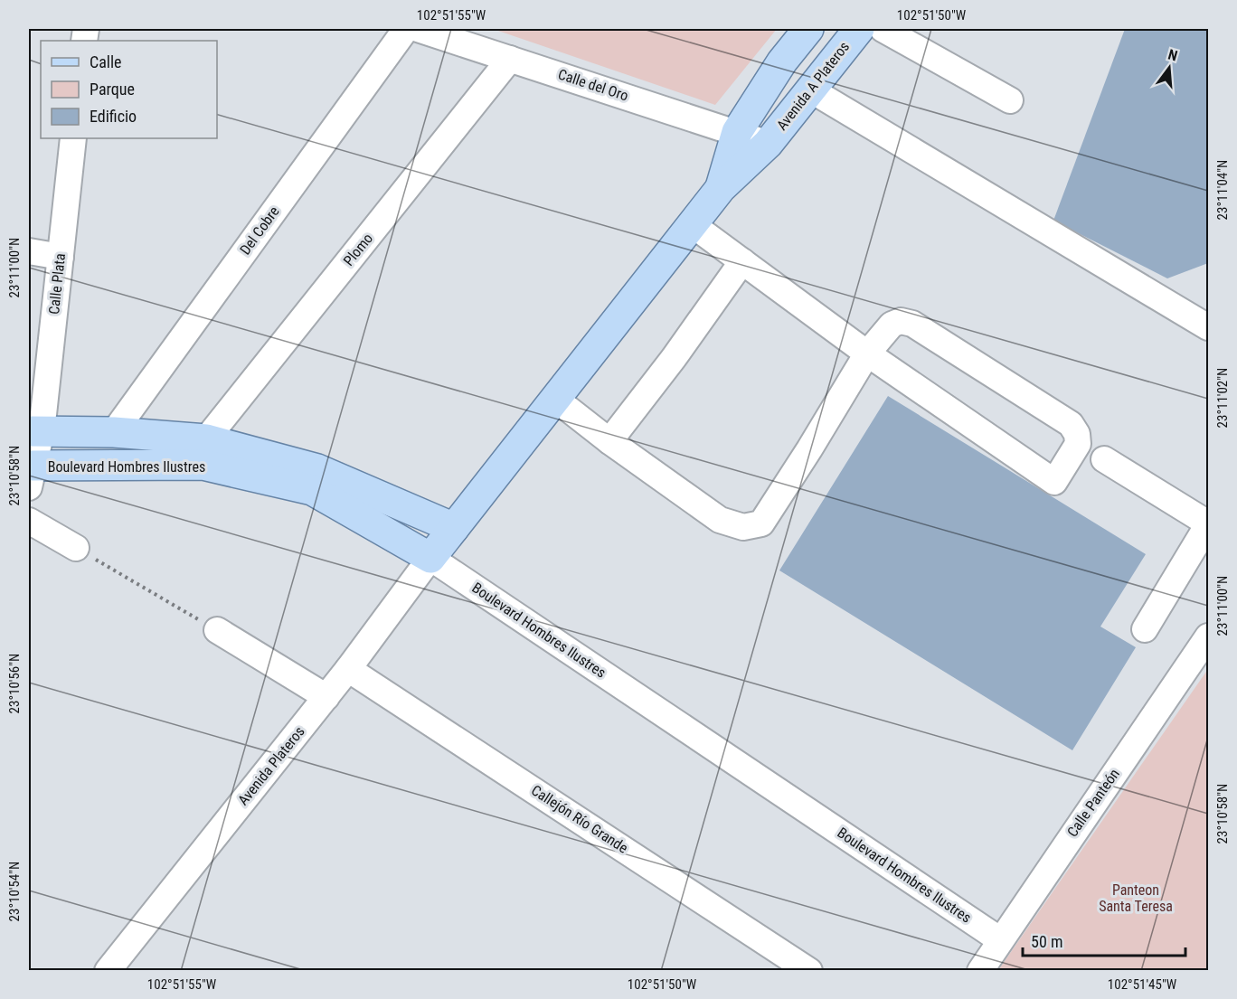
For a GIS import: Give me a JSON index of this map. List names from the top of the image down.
{
  "streets": {
    "main road": ["Avenida A Plateros", "Boulevard Hombres Ilustres"],
    "street": [
      "Calle del Oro",
      "Del Cobre",
      "Plomo",
      "Calle Plata",
      "Avenida Plateros",
      "Calle Panteón",
      "Callejón Río Grande"
    ]
  },
  "crossings": [
    ["Calle del Oro", "Avenida A Plateros"],
    ["Calle del Oro", "Plomo"],
    ["Del Cobre", "Boulevard Hombres Ilustres"],
    ["Plomo", "Boulevard Hombres Ilustres"],
    ["Calle Plata", "Boulevard Hombres Ilustres"],
    ["Boulevard Hombres Ilustres", "Avenida Plateros"],
    ["Boulevard Hombres Ilustres", "Calle Panteón"],
    ["Avenida Plateros", "Callejón Río Grande"]
  ],
  "parks": ["Panteon Santa Teresa"],
  "legend": ["Calle", "Parque", "Edificio"],
  "scale_bar": "50 m",
  "north": "top",
  "coordinates": [
    "102°51'55\"W",
    "102°51'50\"W",
    "23°11'04\"N",
    "23°11'00\"N",
    "23°11'02\"N",
    "23°10'58\"N",
    "23°10'56\"N",
    "23°10'54\"N",
    "102°51'45\"W"
  ]
}
